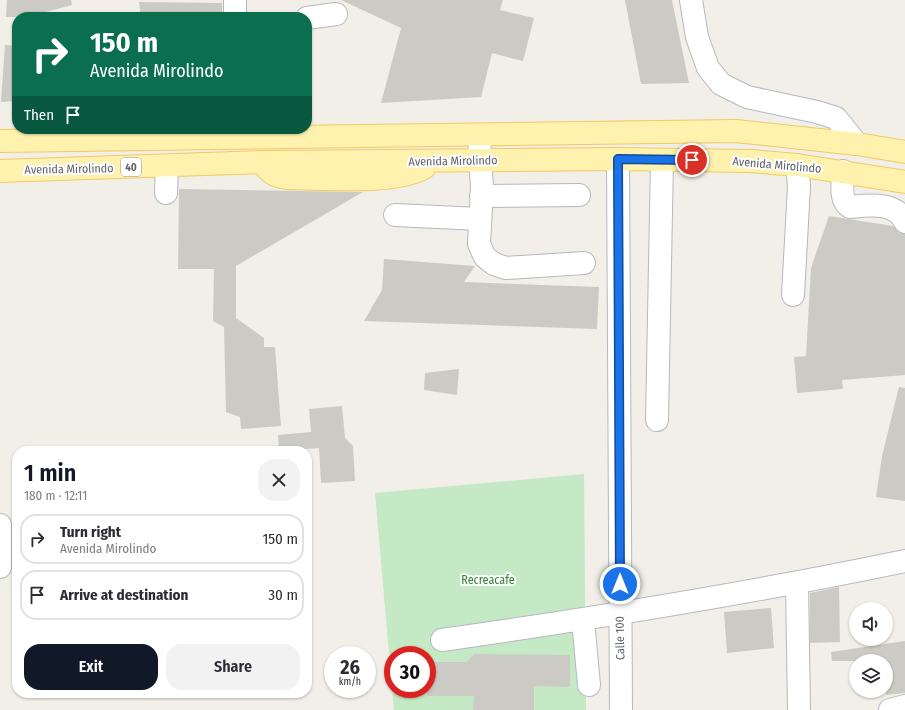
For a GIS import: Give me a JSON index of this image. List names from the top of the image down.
{
  "streets": {
    "main road": ["Avenida Mirolindo", "40"],
    "street": ["Calle 100"]
  },
  "crossings": [
    ["Avenida Mirolindo", "Calle 100"]
  ],
  "parks": ["Recreacafe"],
  "page": {
    "turn": ["150 m", "Avenida Mirolindo"],
    "then": "Then",
    "heading": ["1 min", "180 m · 12:11"],
    "list": [
      {
        "name": "Turn right",
        "note": "Avenida Mirolindo",
        "value": "150 m"
      },
      {
        "name": "Arrive at destination",
        "value": "30 m"
      }
    ],
    "buttons": ["Exit", "Share"],
    "speed": "26 km/h",
    "limit": "30"
  }
}
